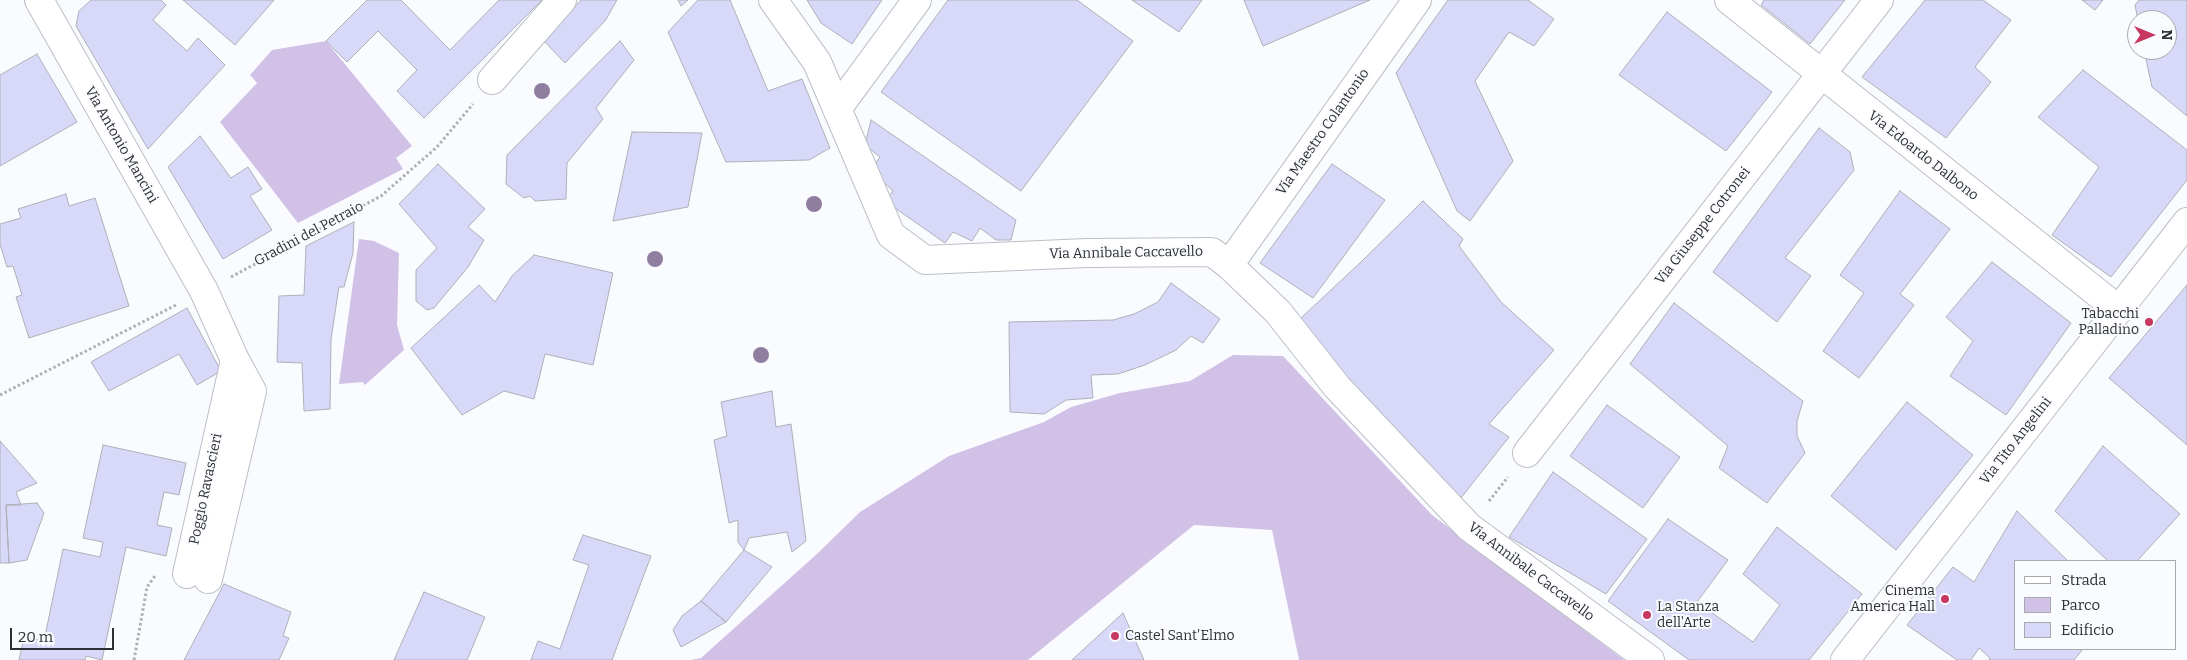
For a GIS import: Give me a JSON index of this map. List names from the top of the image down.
{
  "streets": {
    "street": [
      "Via Maestro Colantonio",
      "Via Antonio Mancini",
      "Via Edoardo Dalbono",
      "Via Giuseppe Cotronei",
      "Via Annibale Caccavello",
      "Via Tito Angelini",
      "Poggio Ravascieri"
    ],
    "path": ["Gradini del Petraio"]
  },
  "crossings": [
    ["Via Maestro Colantonio", "Via Annibale Caccavello"],
    ["Via Antonio Mancini", "Gradini del Petraio"],
    ["Via Antonio Mancini", "Poggio Ravascieri"],
    ["Via Edoardo Dalbono", "Via Giuseppe Cotronei"],
    ["Via Edoardo Dalbono", "Via Tito Angelini"],
    ["Gradini del Petraio", "Poggio Ravascieri"]
  ],
  "places": [
    "Tabacchi Palladino",
    "Cinema America Hall",
    "La Stanza dell'Arte",
    "Castel Sant'Elmo"
  ],
  "legend": ["Strada", "Parco", "Edificio"],
  "scale_bar": "20 m",
  "north": "right"
}
